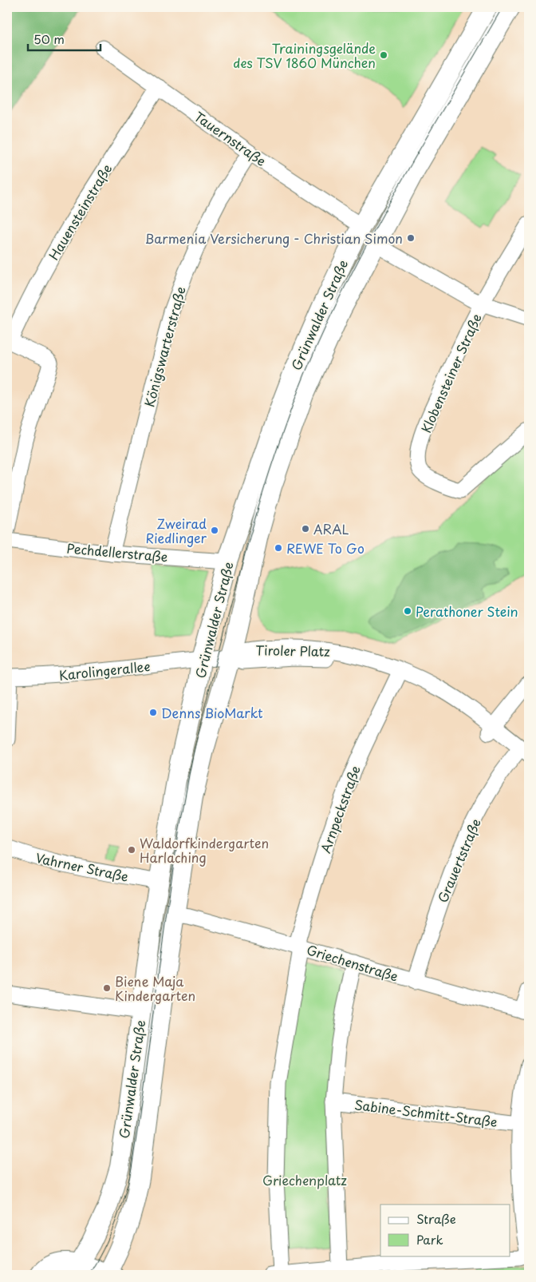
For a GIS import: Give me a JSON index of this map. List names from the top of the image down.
{
  "streets": {
    "main road": ["Grünwalder Straße"],
    "street": [
      "Tauernstraße",
      "Hauensteinstraße",
      "Königswarterstraße",
      "Klobensteiner Straße",
      "Pechdellerstraße",
      "Tiroler Platz",
      "Karolingerallee",
      "Arnpeckstraße",
      "Grauertstraße",
      "Vahrner Straße",
      "Griechenstraße",
      "Sabine-Schmitt-Straße"
    ]
  },
  "crossings": [
    ["Tauernstraße", "Hauensteinstraße"],
    ["Tauernstraße", "Grünwalder Straße"],
    ["Tauernstraße", "Königswarterstraße"],
    ["Grünwalder Straße", "Pechdellerstraße"],
    ["Grünwalder Straße", "Tiroler Platz"],
    ["Grünwalder Straße", "Karolingerallee"],
    ["Grünwalder Straße", "Vahrner Straße"],
    ["Grünwalder Straße", "Griechenstraße"],
    ["Königswarterstraße", "Pechdellerstraße"],
    ["Tiroler Platz", "Karolingerallee"],
    ["Tiroler Platz", "Arnpeckstraße"],
    ["Tiroler Platz", "Grauertstraße"],
    ["Arnpeckstraße", "Griechenstraße"],
    ["Grauertstraße", "Griechenstraße"]
  ],
  "parks": ["Griechenplatz"],
  "places": [
    "Trainingsgelände des TSV 1860 München",
    "Barmenia Versicherung - Christian Simon",
    "ARAL",
    "Zweirad Riedlinger",
    "REWE To Go",
    "Perathoner Stein",
    "Denns BioMarkt",
    "Waldorfkindergarten Harlaching",
    "Biene Maja Kindergarten"
  ],
  "legend": ["Straße", "Park"],
  "scale_bar": "50 m"
}
